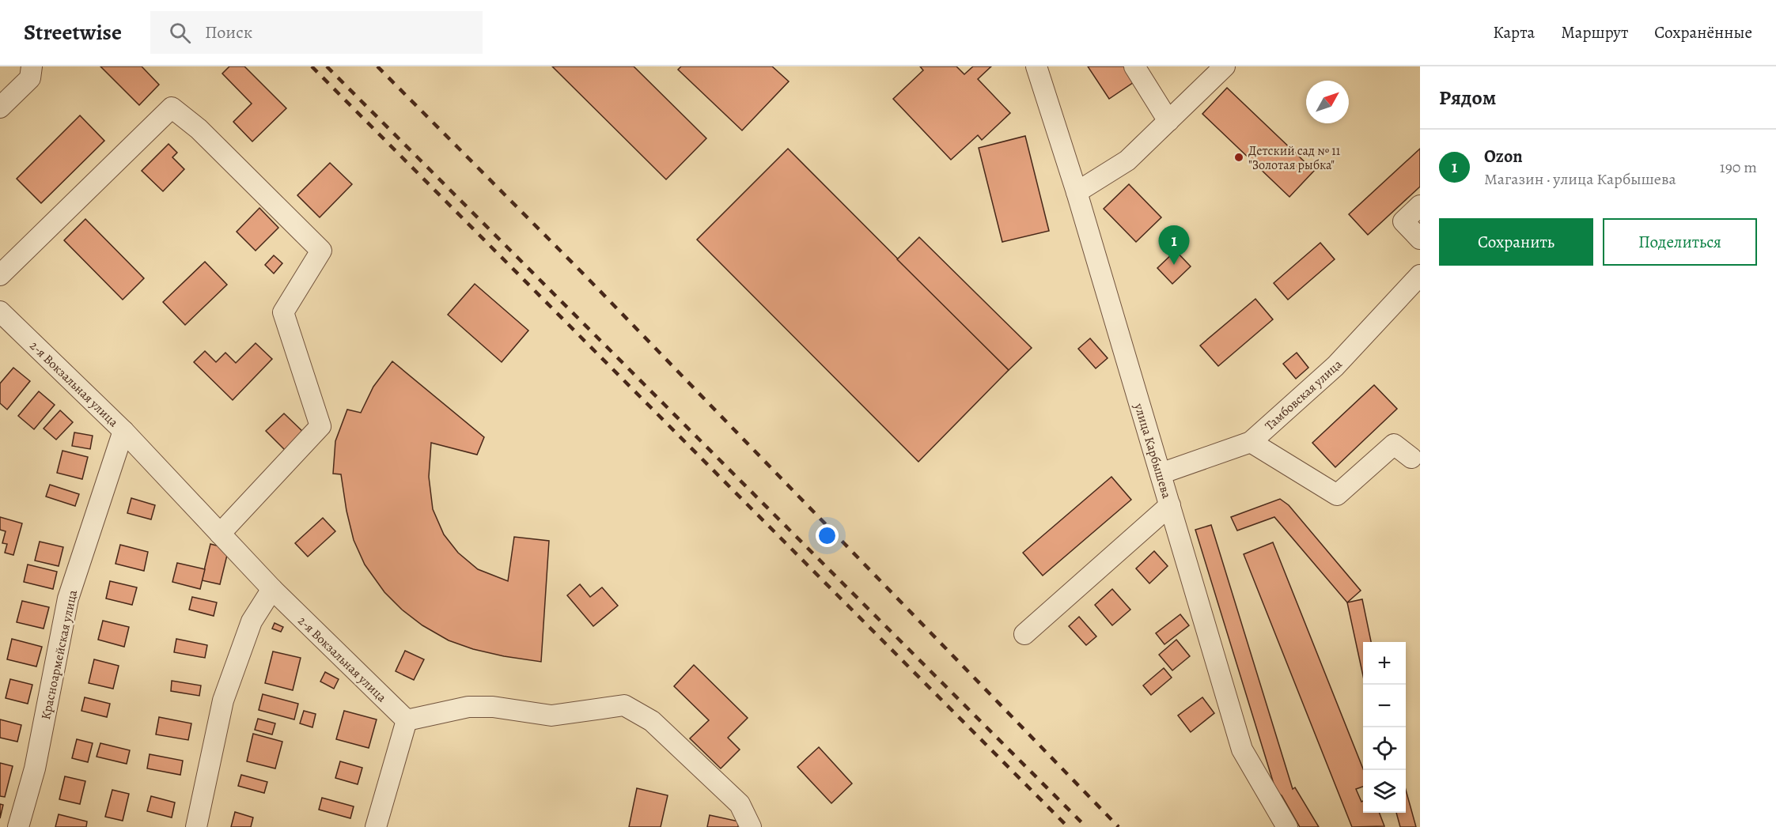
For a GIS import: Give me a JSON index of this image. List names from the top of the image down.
{
  "streets": {
    "street": [
      "2-я Вокзальная улица",
      "Тамбовская улица",
      "улица Карбышева",
      "Красноармейская улица"
    ]
  },
  "crossings": [
    ["2-я Вокзальная улица", "Красноармейская улица"],
    ["Тамбовская улица", "улица Карбышева"]
  ],
  "places": ["Детский сад № 11 \"Золотая рыбка\""],
  "north": "top right",
  "page": {
    "header": "Streetwise",
    "search": "Поиск",
    "nav": ["Карта", "Маршрут", "Сохранённые"],
    "heading": "Рядом",
    "list": [
      {
        "mark": "1",
        "name": "Ozon",
        "note": "Магазин · улица Карбышева",
        "value": "190 m"
      }
    ],
    "buttons": ["Сохранить", "Поделиться"],
    "pins": "1",
    "map_buttons": ["+", "−"]
  }
}
